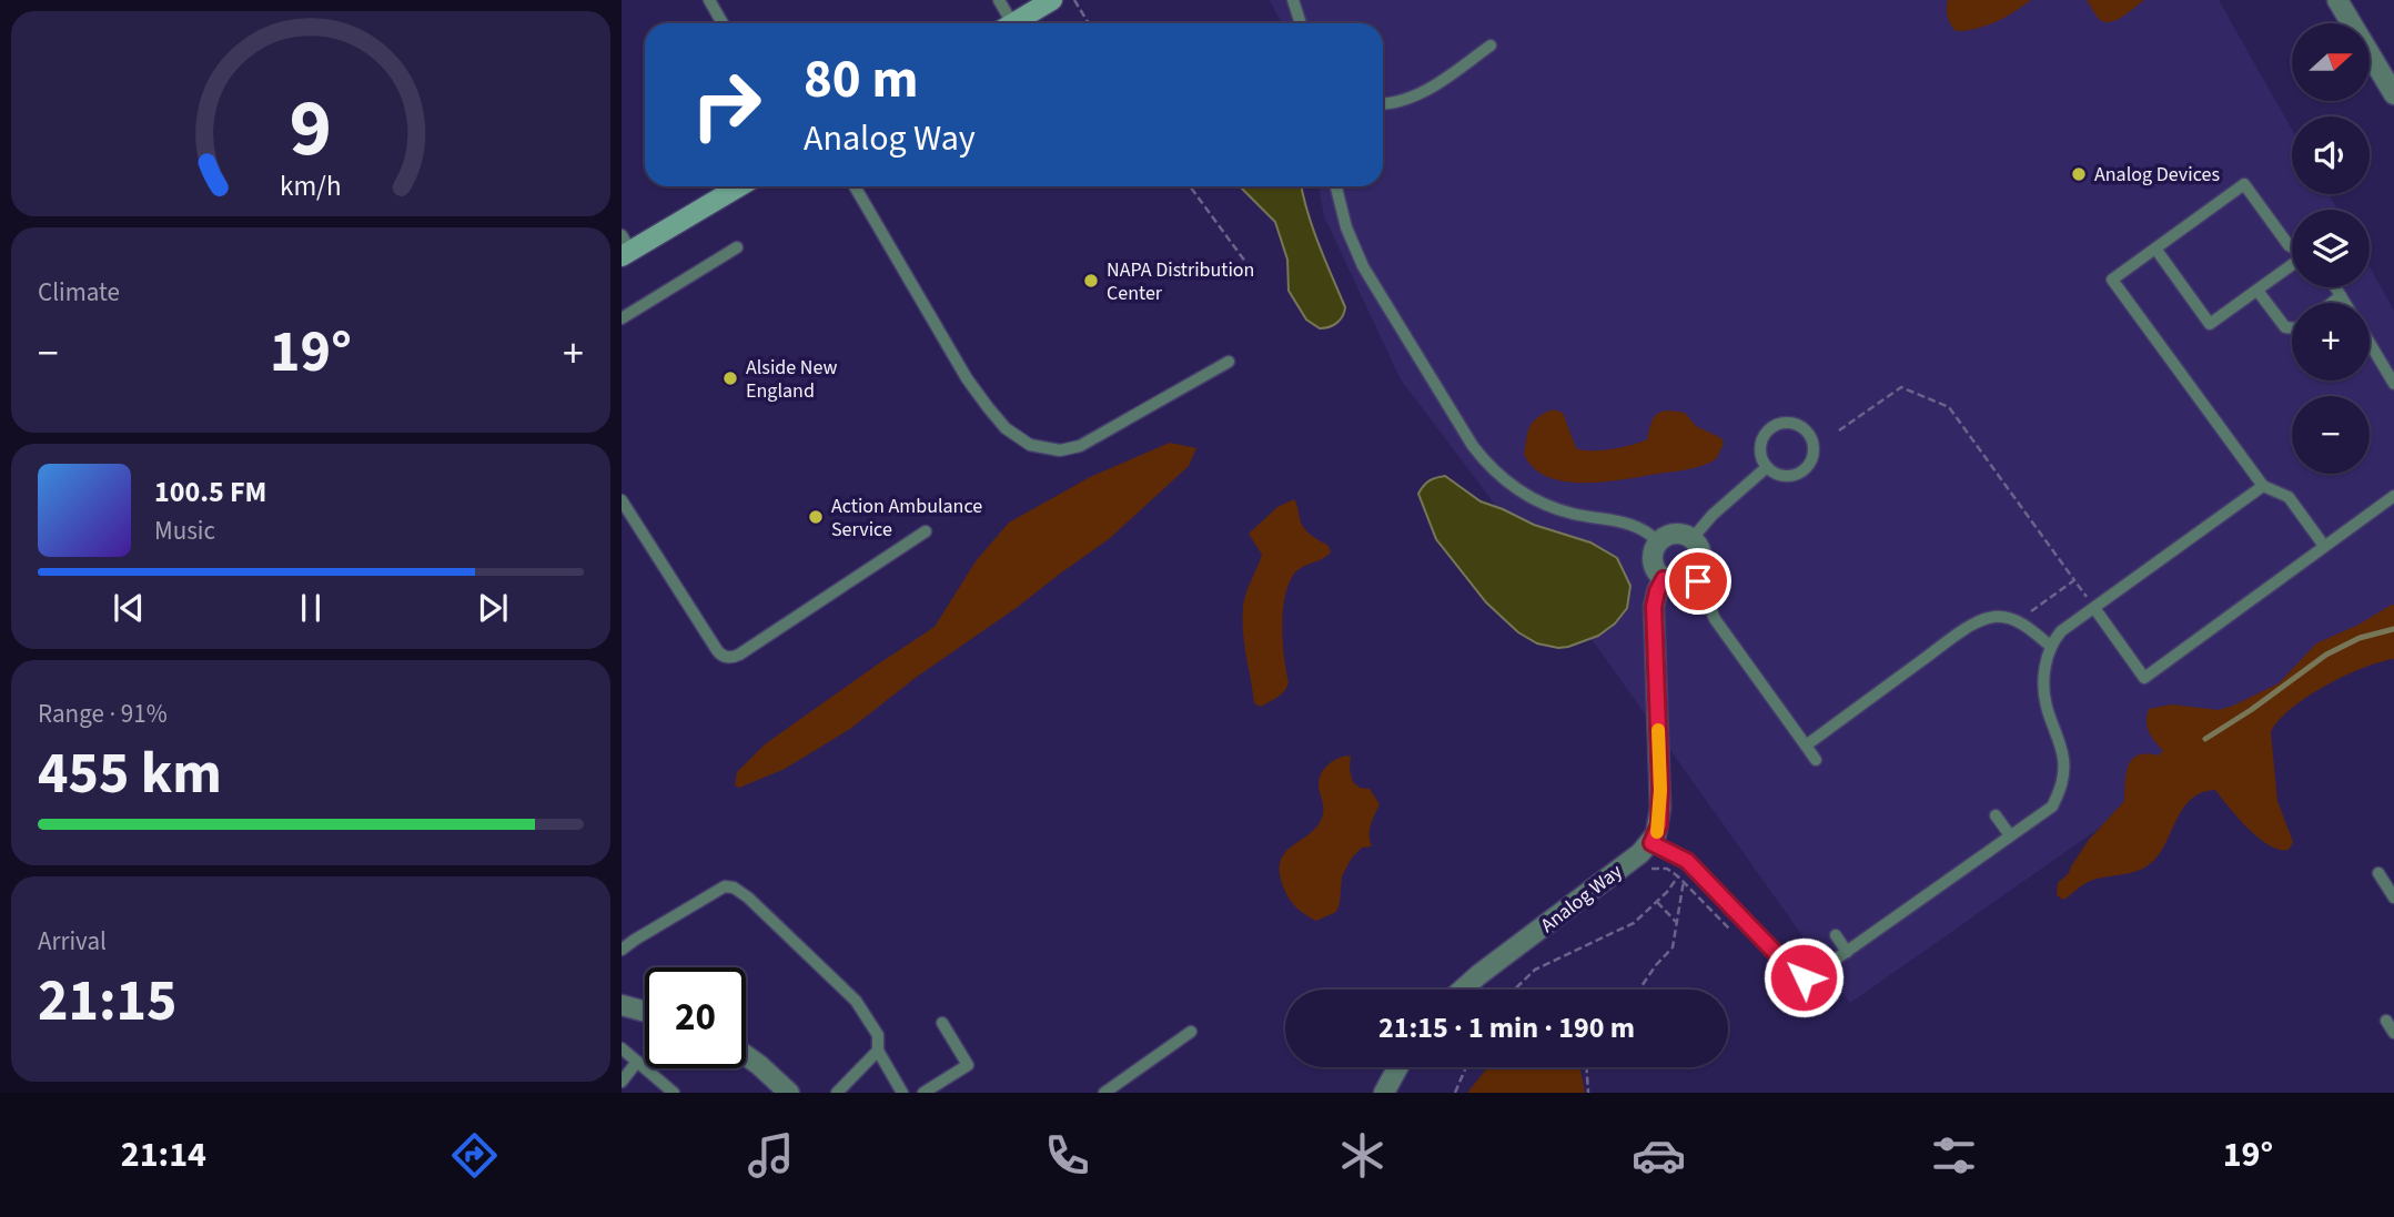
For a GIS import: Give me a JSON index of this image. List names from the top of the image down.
{
  "streets": {
    "street": ["Analog Way"]
  },
  "places": [
    "Analog Devices",
    "NAPA Distribution Center",
    "Alside New England",
    "Action Ambulance Service"
  ],
  "north": "right",
  "page": {
    "map_buttons": ["+", "−"],
    "turn": ["80 m", "Analog Way"],
    "tile": [
      "Climate",
      ["Range · 91%", "455 km"],
      ["Arrival", "21:15"]
    ],
    "heat": ["−", "19°", "+"],
    "song": ["100.5 FM", "Music"],
    "limit": "20",
    "trip": "21:15 · 1 min · 190 m",
    "tabs": ["21:14", "19°"],
    "gauge": ["9", "km/h"]
  }
}
